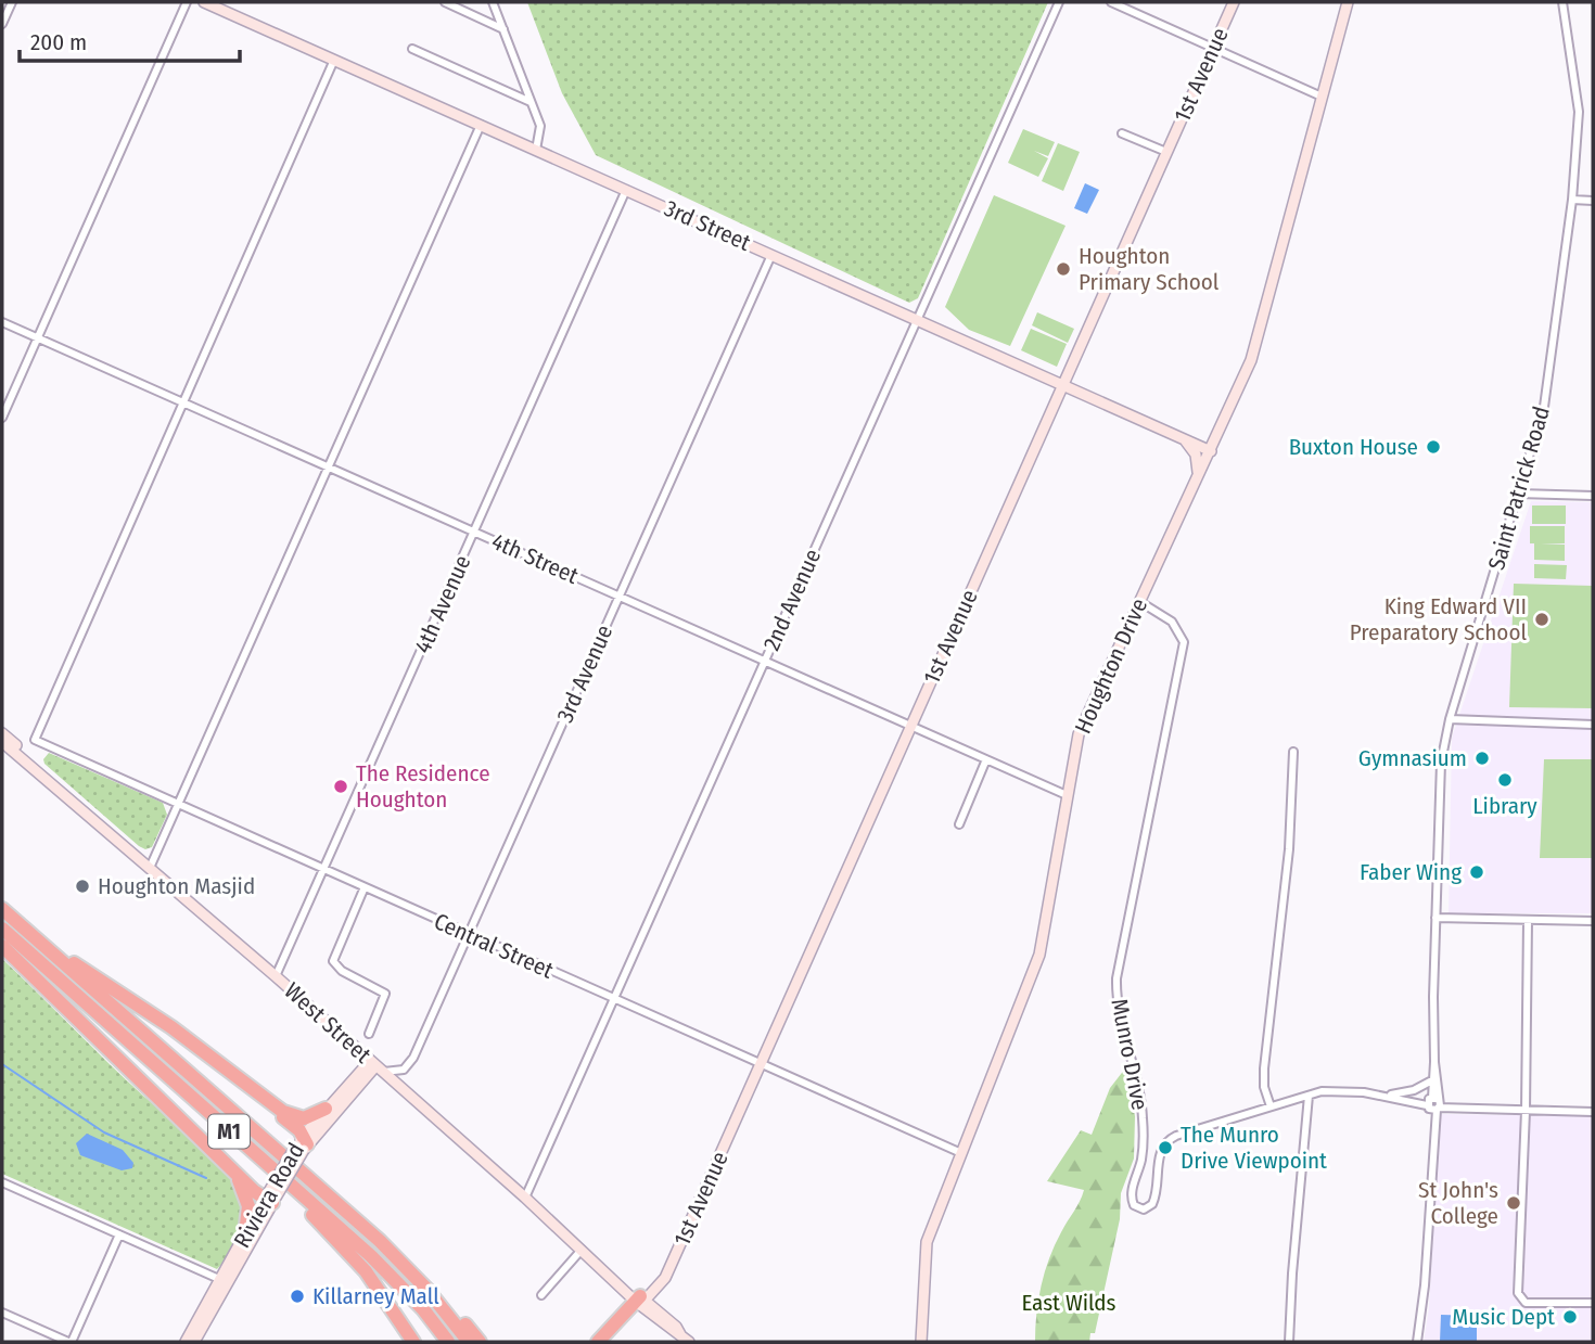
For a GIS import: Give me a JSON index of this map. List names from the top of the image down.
{
  "streets": {
    "highway": ["M1"],
    "main road": [
      "1st Avenue",
      "3rd Street",
      "Houghton Drive",
      "West Street",
      "Riviera Road"
    ],
    "street": [
      "Saint Patrick Road",
      "4th Street",
      "2nd Avenue",
      "4th Avenue",
      "3rd Avenue",
      "Central Street",
      "Munro Drive"
    ]
  },
  "crossings": [
    ["1st Avenue", "3rd Street"],
    ["1st Avenue", "4th Street"],
    ["1st Avenue", "Central Street"],
    ["1st Avenue", "West Street"],
    ["3rd Street", "2nd Avenue"],
    ["3rd Street", "4th Avenue"],
    ["3rd Street", "Houghton Drive"],
    ["3rd Street", "3rd Avenue"],
    ["Saint Patrick Road", "Munro Drive"],
    ["4th Street", "2nd Avenue"],
    ["4th Street", "4th Avenue"],
    ["4th Street", "Houghton Drive"],
    ["4th Street", "3rd Avenue"],
    ["4th Street", "Central Street"],
    ["2nd Avenue", "Central Street"],
    ["2nd Avenue", "West Street"],
    ["4th Avenue", "Central Street"],
    ["4th Avenue", "West Street"],
    ["Houghton Drive", "Central Street"],
    ["Houghton Drive", "Munro Drive"],
    ["3rd Avenue", "Central Street"],
    ["3rd Avenue", "West Street"],
    ["3rd Avenue", "Riviera Road"],
    ["West Street", "Riviera Road"]
  ],
  "parks": ["East Wilds"],
  "places": [
    "Houghton Primary School",
    "Buxton House",
    "King Edward VII Preparatory School",
    "Gymnasium",
    "Library",
    "The Residence Houghton",
    "Faber Wing",
    "Houghton Masjid",
    "The Munro Drive Viewpoint",
    "St John's College",
    "Killarney Mall",
    "Music Dept"
  ],
  "scale_bar": "200 m"
}
